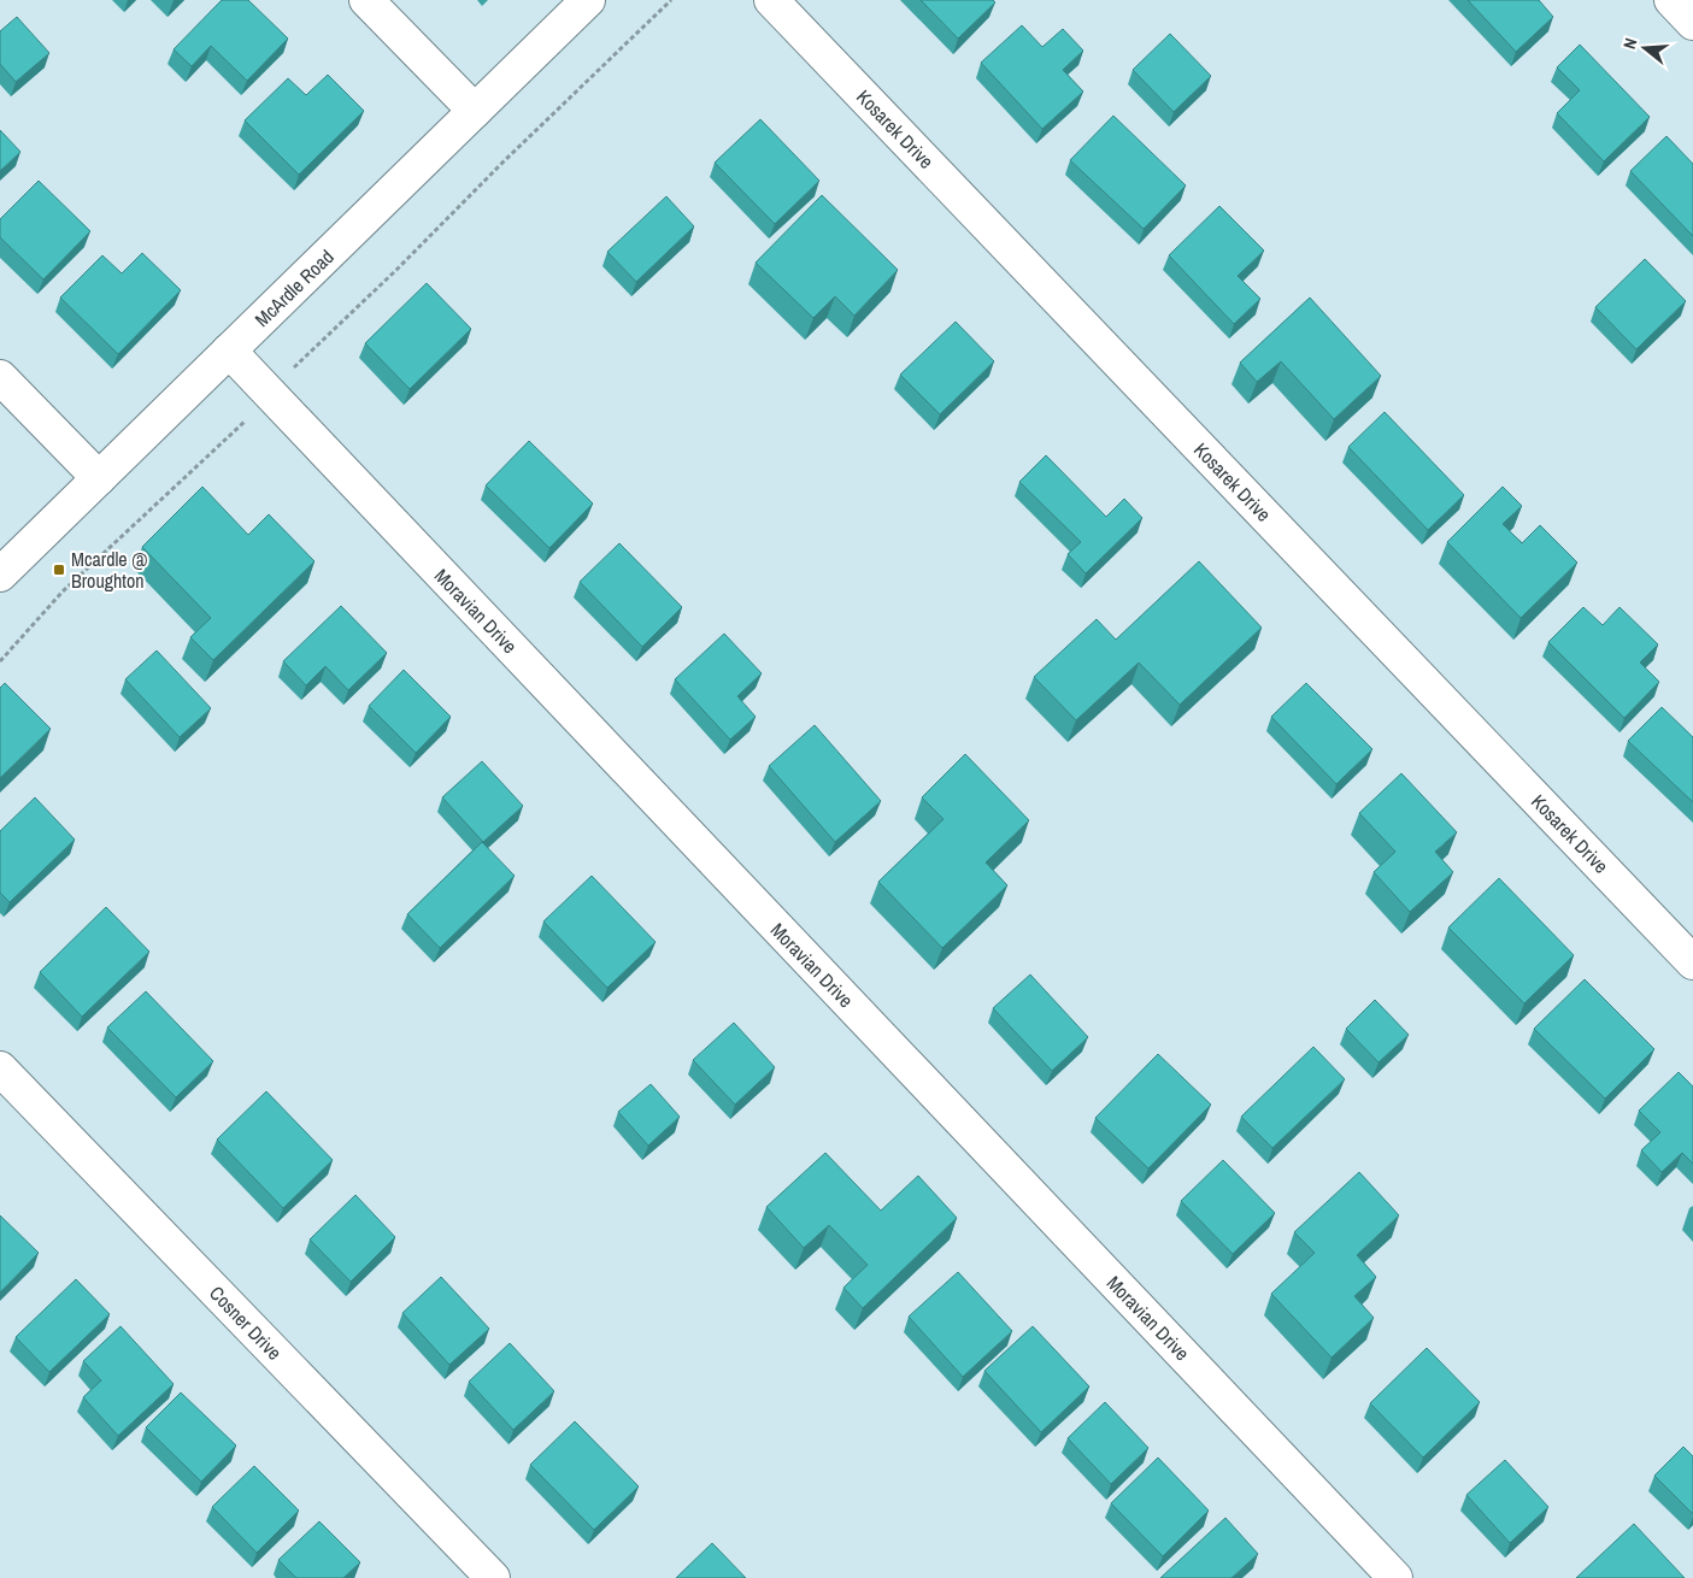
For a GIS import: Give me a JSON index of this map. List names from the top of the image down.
{
  "streets": {
    "street": [
      "Kosarek Drive",
      "McArdle Road",
      "Moravian Drive",
      "Cosner Drive"
    ]
  },
  "crossings": [
    ["McArdle Road", "Moravian Drive"]
  ],
  "places": {
    "transit": ["Mcardle @ Broughton"]
  },
  "north": "left"
}
